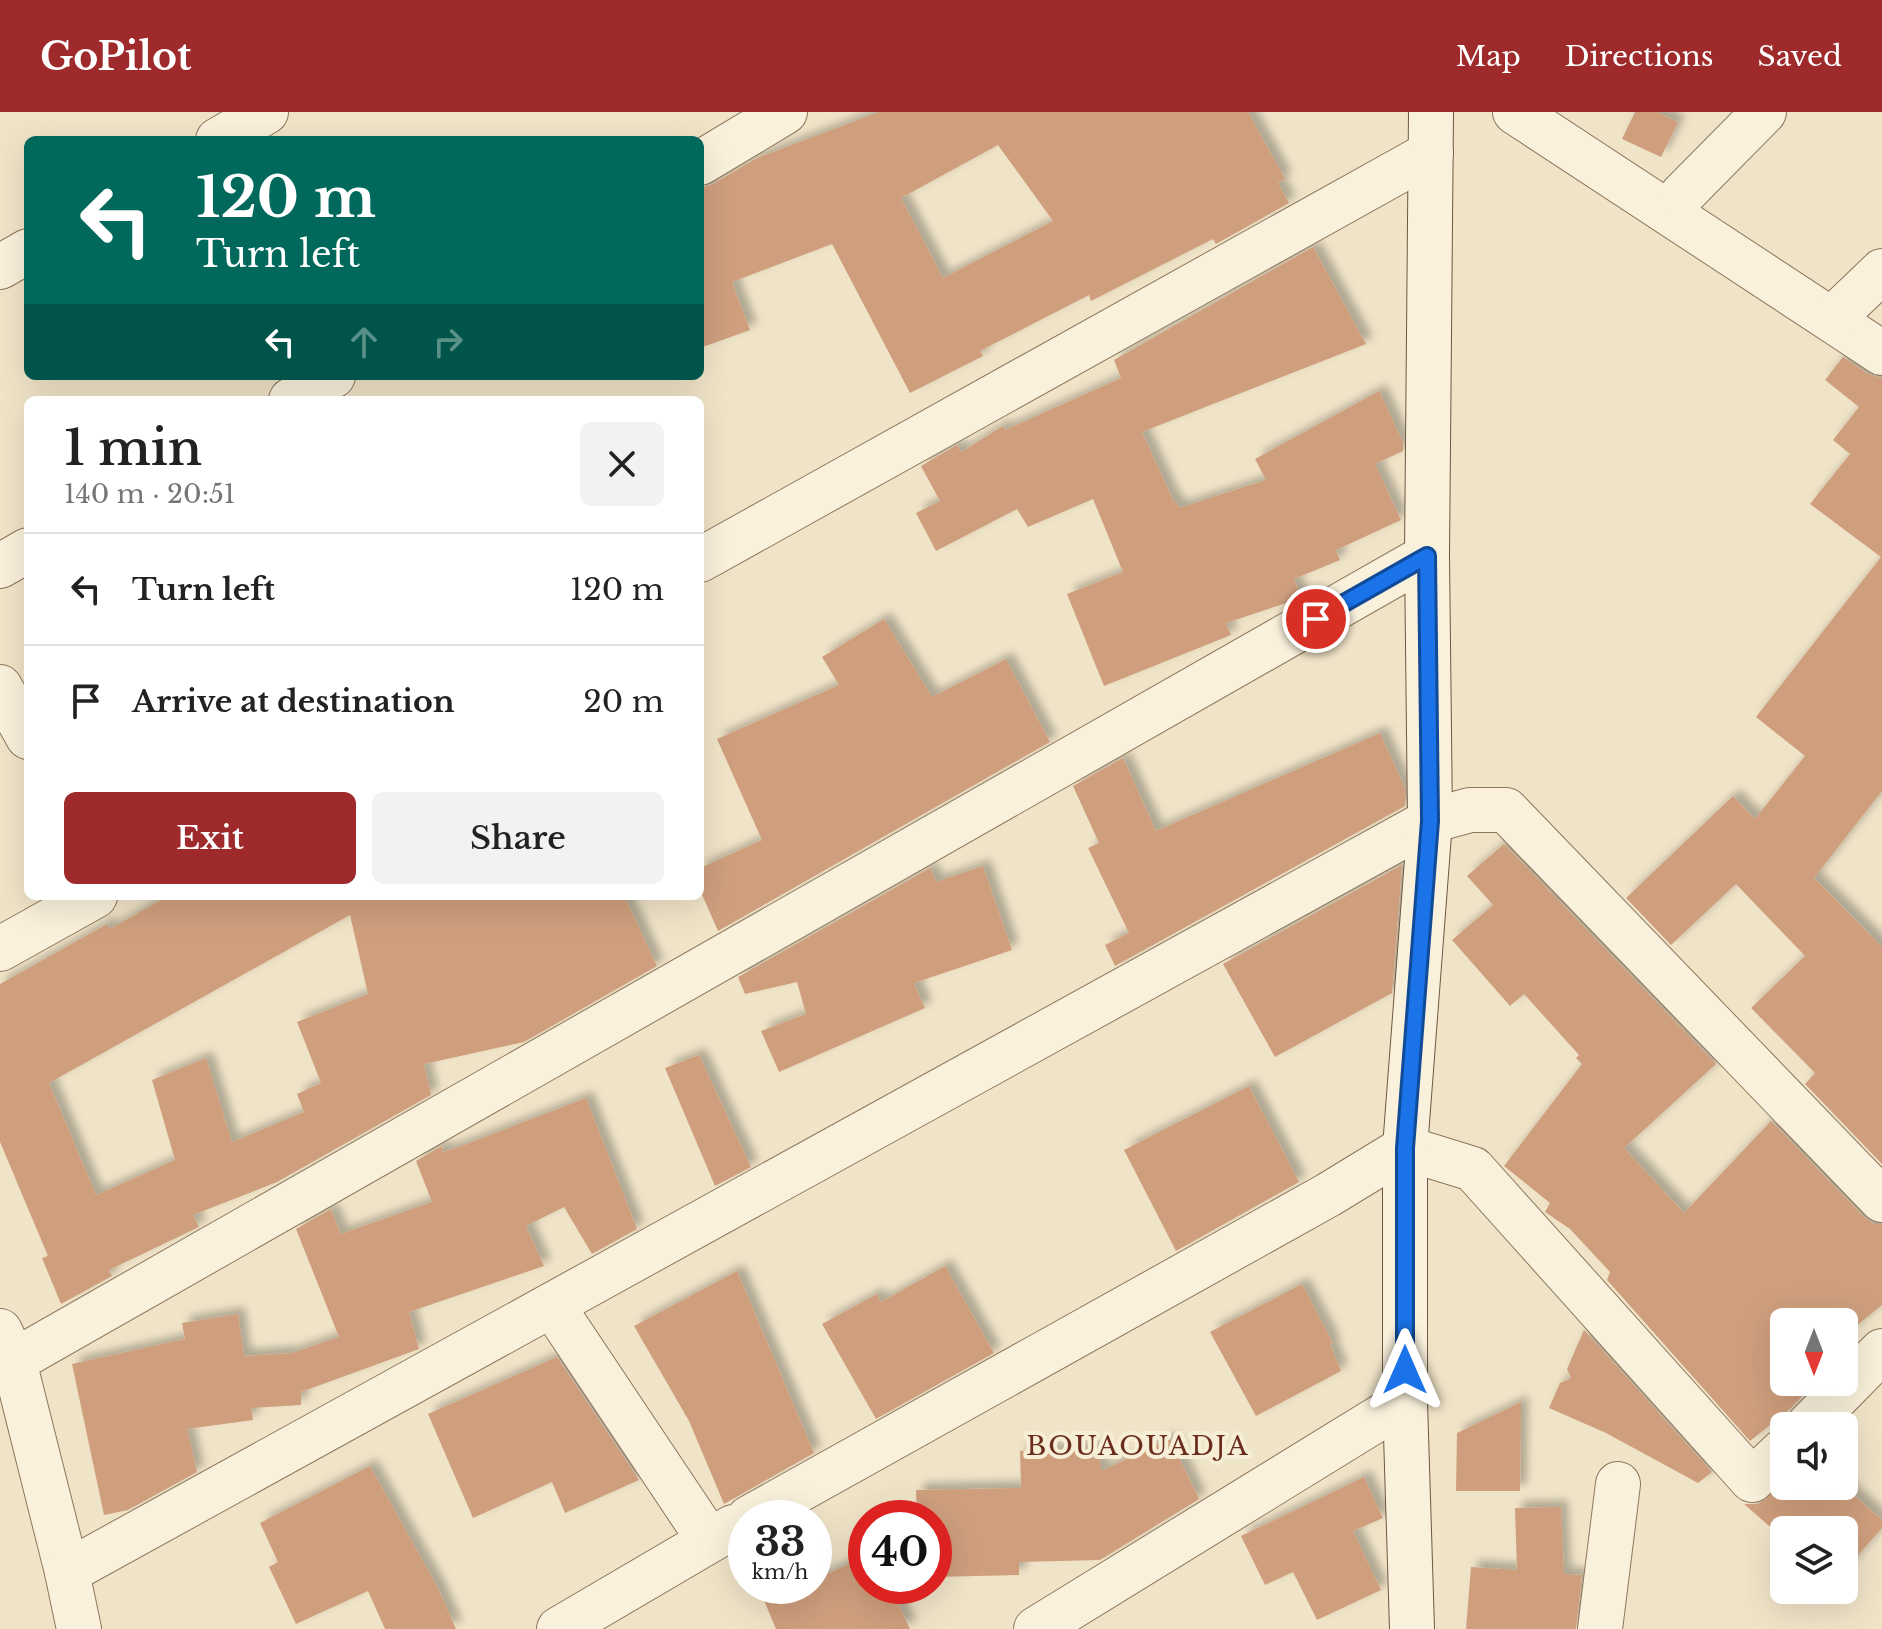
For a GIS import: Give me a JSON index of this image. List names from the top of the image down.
{
  "districts": ["BOUAOUADJA"],
  "north": "bottom",
  "page": {
    "header": "GoPilot",
    "nav": ["Map", "Directions", "Saved"],
    "turn": ["120 m", "Turn left"],
    "heading": ["1 min", "140 m · 20:51"],
    "list": [
      {
        "name": "Turn left",
        "value": "120 m"
      },
      {
        "name": "Arrive at destination",
        "value": "20 m"
      }
    ],
    "buttons": ["Exit", "Share"],
    "speed": "33 km/h",
    "limit": "40"
  }
}
